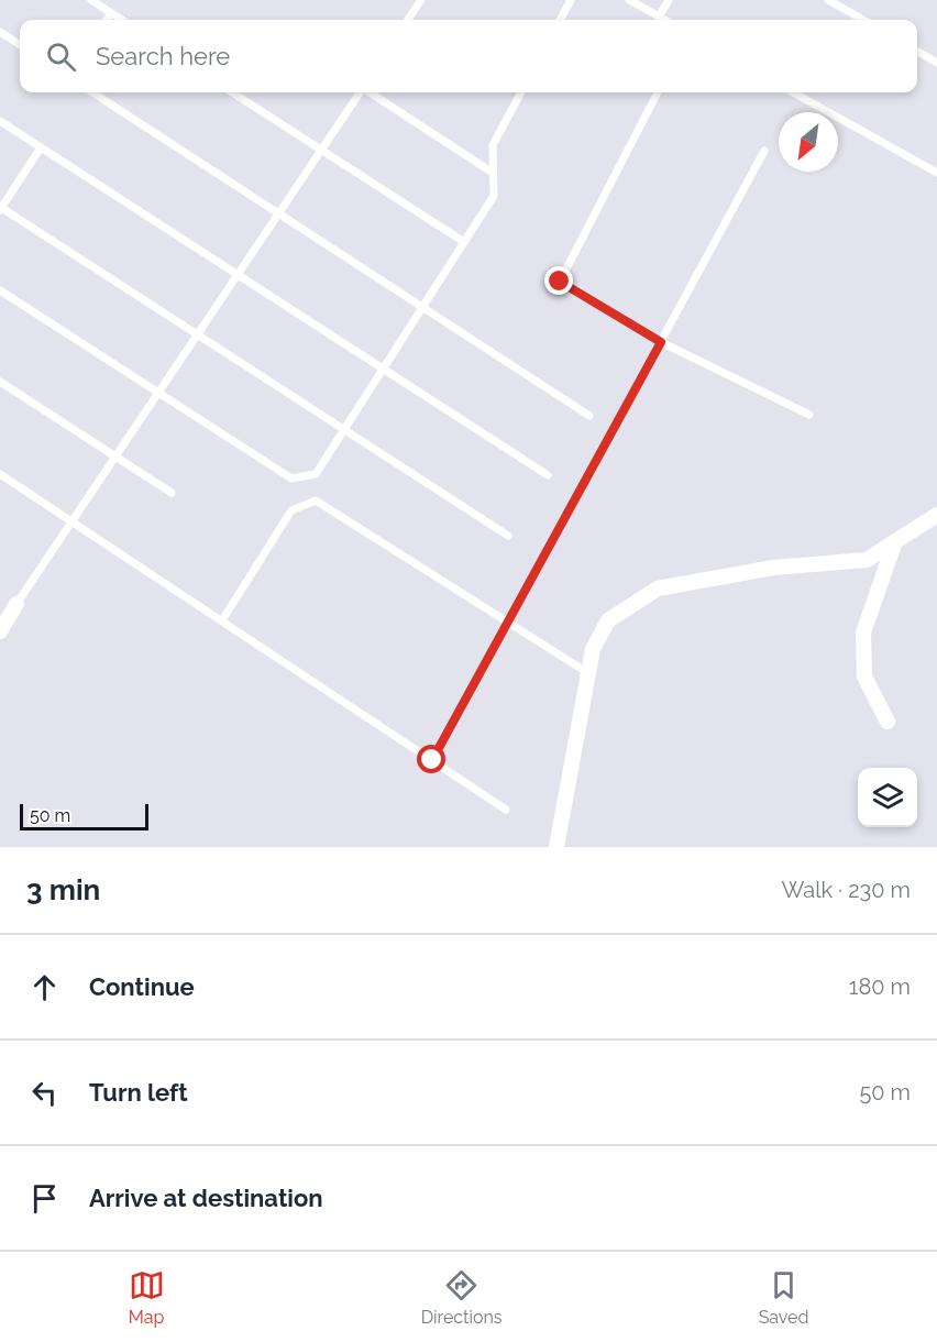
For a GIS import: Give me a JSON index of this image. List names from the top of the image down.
{
  "scale_bar": "50 m",
  "north": "bottom left",
  "page": {
    "search": "Search here",
    "scale": "50 m",
    "heading": ["3 min", "Walk · 230 m"],
    "list": [
      ["Continue", "180 m"],
      ["Turn left", "50 m"],
      "Arrive at destination"
    ],
    "nav": ["Map", "Directions", "Saved"]
  }
}
